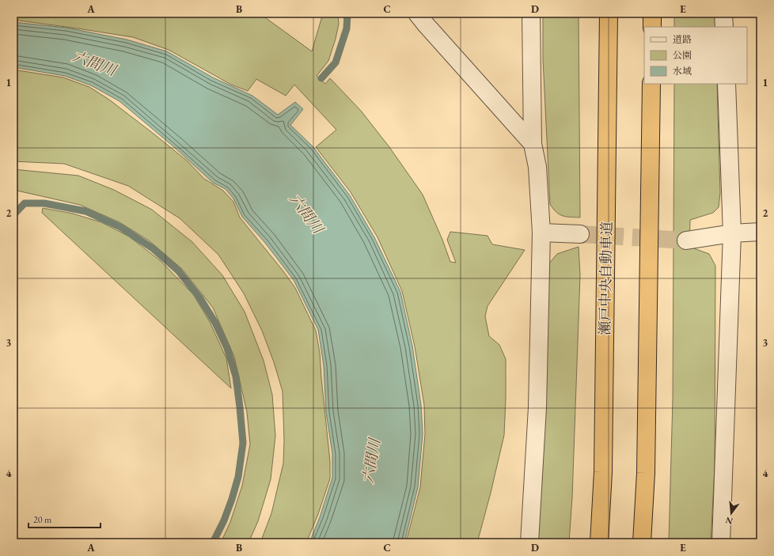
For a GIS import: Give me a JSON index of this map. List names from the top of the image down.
{
  "streets": {
    "highway": ["瀬戸中央自動車道"]
  },
  "water": ["六間川"],
  "legend": ["道路", "公園", "水域"],
  "scale_bar": "20 m",
  "north": "bottom",
  "grid": {
    "columns": [
      "A",
      "B",
      "C",
      "D",
      "E"
    ],
    "rows": [
      "1",
      "2",
      "3",
      "4"
    ]
  }
}
